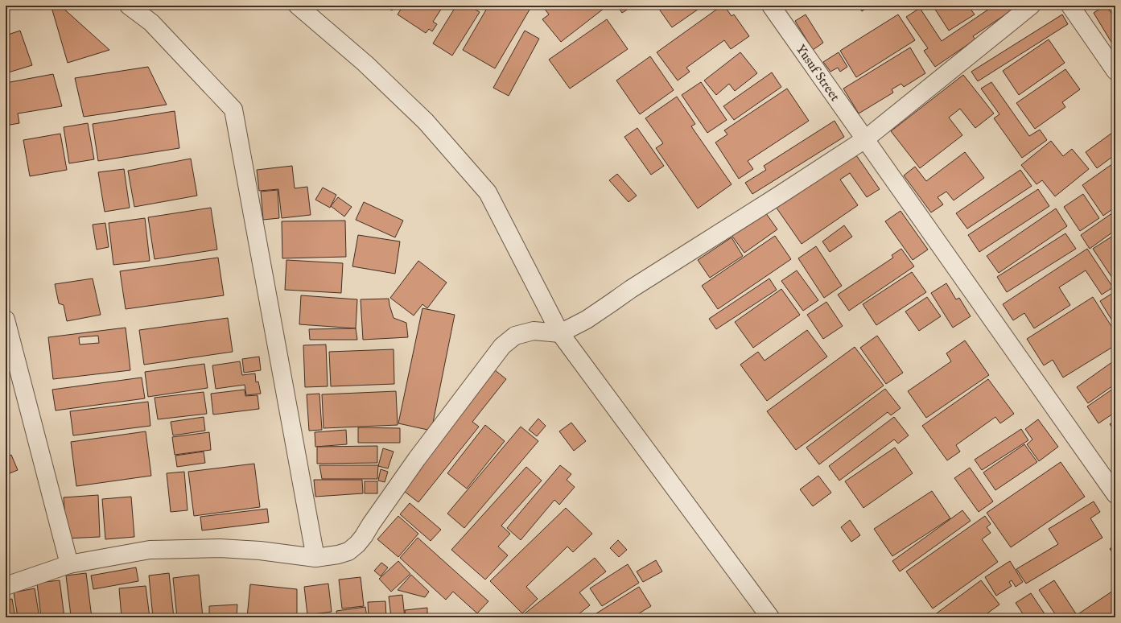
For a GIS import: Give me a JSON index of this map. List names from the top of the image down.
{
  "streets": {
    "street": ["Yusuf Street"]
  }
}
